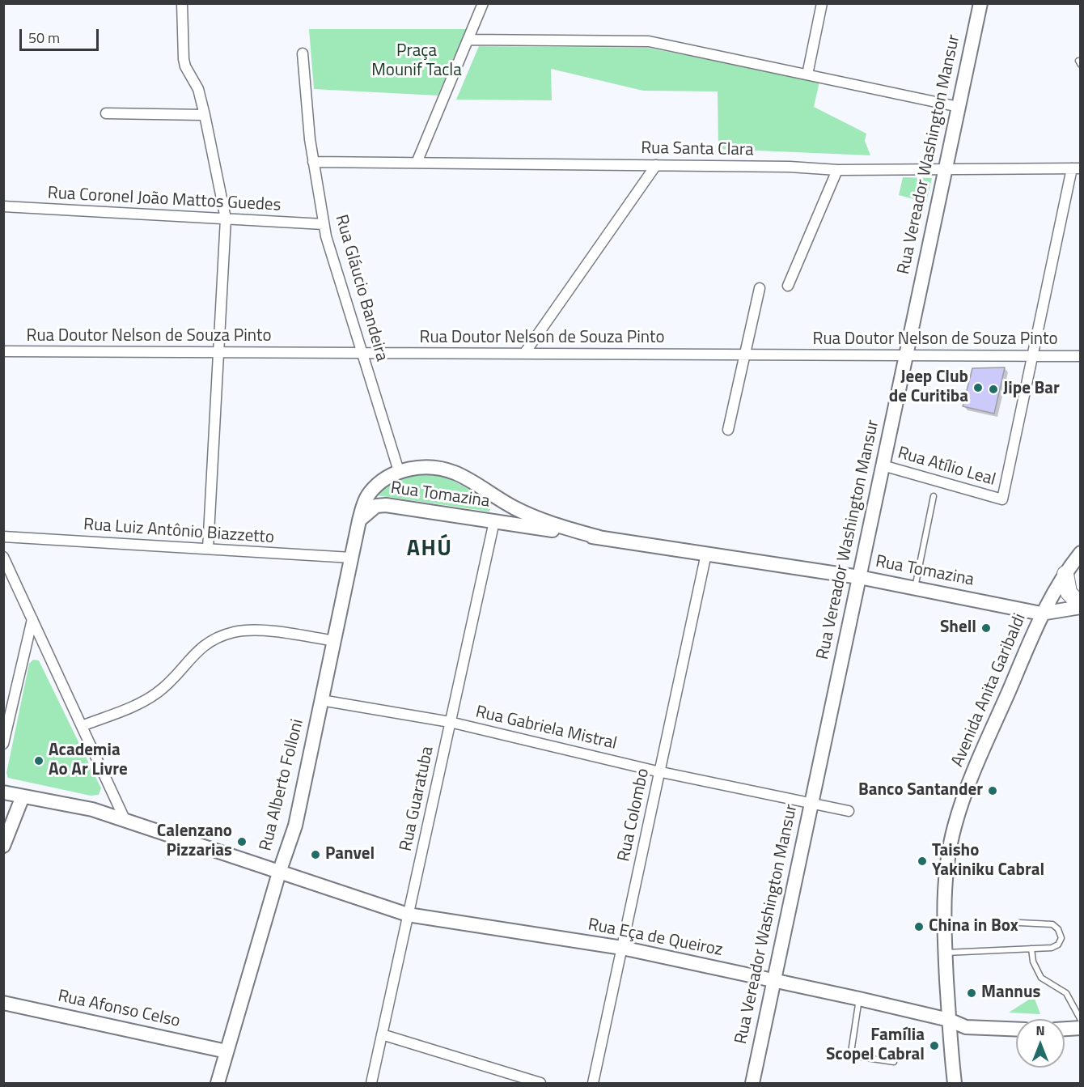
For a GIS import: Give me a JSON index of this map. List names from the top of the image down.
{
  "streets": {
    "main road": [
      "Rua Vereador Washington Mansur",
      "Rua Tomazina",
      "Avenida Anita Garibaldi",
      "Rua Alberto Folloni",
      "Rua Eça de Queiroz",
      "Rua Afonso Celso"
    ],
    "street": [
      "Rua Santa Clara",
      "Rua Coronel João Mattos Guedes",
      "Rua Gláucio Bandeira",
      "Rua Doutor Nelson de Souza Pinto",
      "Rua Atílio Leal",
      "Rua Luiz Antônio Biazzetto",
      "Rua Gabriela Mistral",
      "Rua Guaratuba",
      "Rua Colombo"
    ]
  },
  "crossings": [
    ["Rua Santa Clara", "Rua Vereador Washington Mansur"],
    ["Rua Santa Clara", "Rua Gláucio Bandeira"],
    ["Rua Vereador Washington Mansur", "Rua Doutor Nelson de Souza Pinto"],
    ["Rua Vereador Washington Mansur", "Rua Atílio Leal"],
    ["Rua Vereador Washington Mansur", "Rua Tomazina"],
    ["Rua Vereador Washington Mansur", "Rua Gabriela Mistral"],
    ["Rua Vereador Washington Mansur", "Rua Eça de Queiroz"],
    ["Rua Coronel João Mattos Guedes", "Rua Gláucio Bandeira"],
    ["Rua Gláucio Bandeira", "Rua Doutor Nelson de Souza Pinto"],
    ["Rua Gláucio Bandeira", "Rua Tomazina"],
    ["Rua Doutor Nelson de Souza Pinto", "Rua Atílio Leal"],
    ["Rua Tomazina", "Avenida Anita Garibaldi"],
    ["Rua Tomazina", "Rua Alberto Folloni"],
    ["Rua Tomazina", "Rua Guaratuba"],
    ["Rua Tomazina", "Rua Colombo"],
    ["Rua Luiz Antônio Biazzetto", "Rua Alberto Folloni"],
    ["Avenida Anita Garibaldi", "Rua Eça de Queiroz"],
    ["Rua Gabriela Mistral", "Rua Alberto Folloni"],
    ["Rua Gabriela Mistral", "Rua Guaratuba"],
    ["Rua Gabriela Mistral", "Rua Colombo"],
    ["Rua Alberto Folloni", "Rua Eça de Queiroz"],
    ["Rua Alberto Folloni", "Rua Afonso Celso"],
    ["Rua Guaratuba", "Rua Eça de Queiroz"],
    ["Rua Colombo", "Rua Eça de Queiroz"]
  ],
  "districts": ["AHÚ"],
  "parks": ["Praça Mounif Tacla"],
  "places": [
    "Jeep Club de Curitiba",
    "Jipe Bar",
    "Shell",
    "Academia Ao Ar Livre",
    "Banco Santander",
    "Calenzano Pizzarias",
    "Panvel",
    "Taisho Yakiniku Cabral",
    "China in Box",
    "Mannus",
    "Família Scopel Cabral"
  ],
  "scale_bar": "50 m",
  "north": "top"
}
